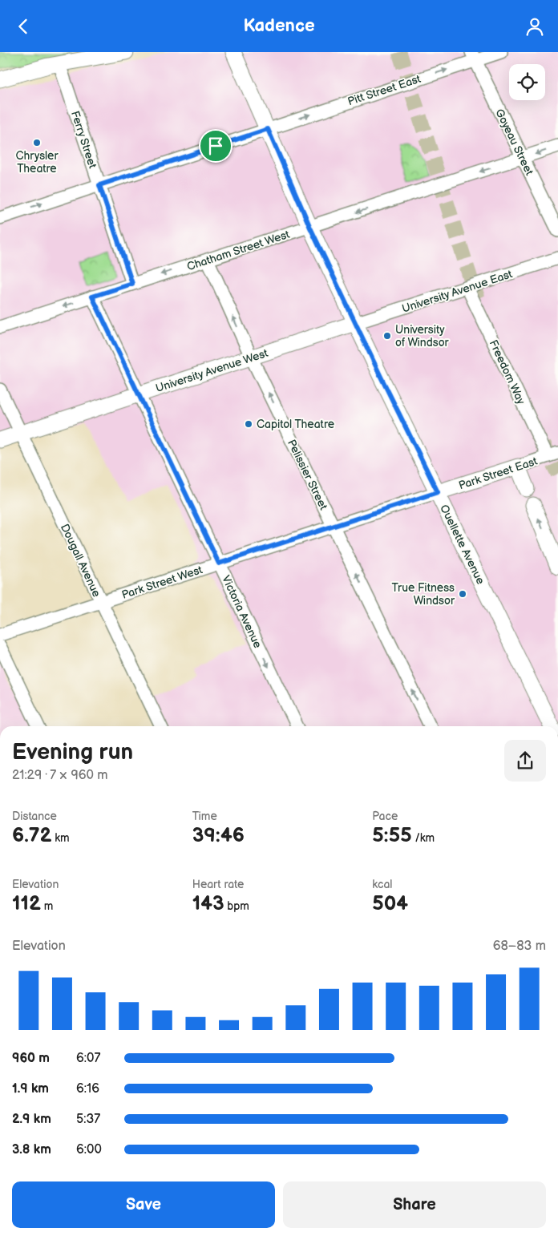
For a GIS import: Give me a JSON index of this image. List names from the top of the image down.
{
  "streets": {
    "main road": ["University Avenue West", "Park Street East", "Ouellette Avenue"],
    "street": [
      "Pitt Street East",
      "Ferry Street",
      "Goyeau Street",
      "Chatham Street West",
      "University Avenue East",
      "Freedom Way",
      "Pelissier Street",
      "Dougall Avenue",
      "Park Street West",
      "Victoria Avenue"
    ]
  },
  "crossings": [
    ["Pitt Street East", "Ferry Street"],
    ["Pitt Street East", "Goyeau Street"],
    ["Pitt Street East", "Ouellette Avenue"],
    ["Ferry Street", "Chatham Street West"],
    ["Goyeau Street", "Chatham Street West"],
    ["Chatham Street West", "Pelissier Street"],
    ["Chatham Street West", "Ouellette Avenue"],
    ["Chatham Street West", "Victoria Avenue"],
    ["University Avenue East", "University Avenue West"],
    ["University Avenue East", "Freedom Way"],
    ["University Avenue East", "Ouellette Avenue"],
    ["University Avenue West", "Pelissier Street"],
    ["University Avenue West", "Ouellette Avenue"],
    ["University Avenue West", "Dougall Avenue"],
    ["University Avenue West", "Victoria Avenue"],
    ["Freedom Way", "Park Street East"],
    ["Park Street East", "Ouellette Avenue"],
    ["Park Street East", "Park Street West"],
    ["Pelissier Street", "Park Street West"],
    ["Ouellette Avenue", "Park Street West"],
    ["Dougall Avenue", "Park Street West"],
    ["Park Street West", "Victoria Avenue"]
  ],
  "one_way": [
    "Pitt Street East",
    "Chatham Street West",
    "Pelissier Street",
    "Victoria Avenue"
  ],
  "places": [
    "Chrysler Theatre",
    "University of Windsor",
    "Capitol Theatre",
    "True Fitness Windsor"
  ],
  "page": {
    "header": "Kadence",
    "heading": ["Evening run", "21:29 · 7 × 960 m"],
    "stats": [
      ["Distance", "6.72 km"],
      ["Time", "39:46"],
      ["Pace", "5:55 /km"],
      ["Elevation", "112 m"],
      ["Heart rate", "143 bpm"],
      ["kcal", "504"]
    ],
    "chart": ["Elevation", "68–83 m"],
    "list": [
      {
        "name": "960 m",
        "note": "6:07"
      },
      {
        "name": "1.9 km",
        "note": "6:16"
      },
      {
        "name": "2.9 km",
        "note": "5:37"
      },
      {
        "name": "3.8 km",
        "note": "6:00"
      }
    ],
    "buttons": ["Save", "Share"]
  }
}
